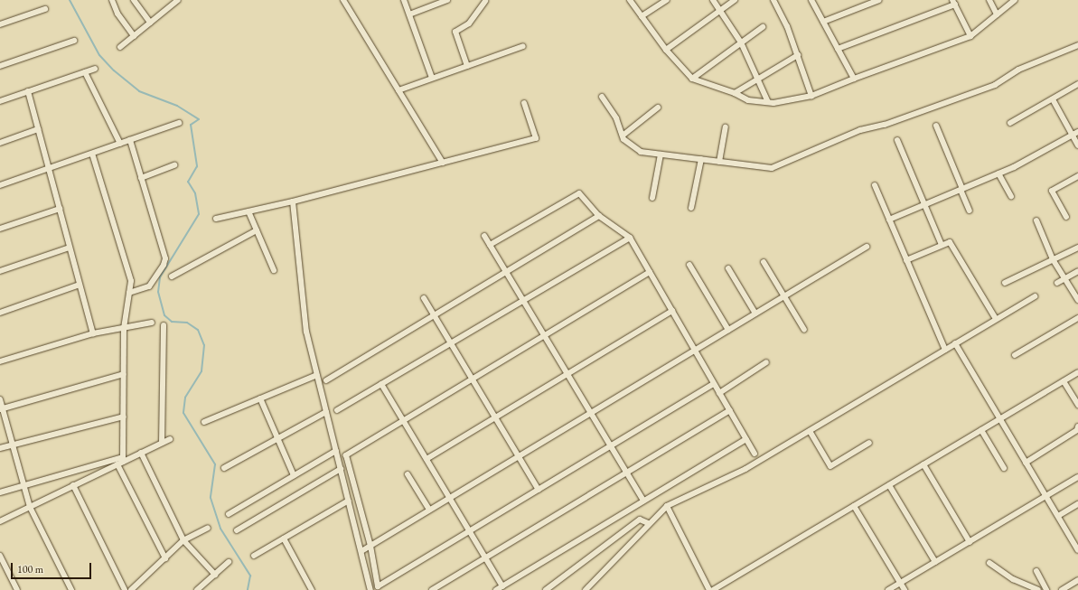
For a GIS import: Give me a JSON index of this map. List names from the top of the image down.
{
  "scale_bar": "100 m"
}
